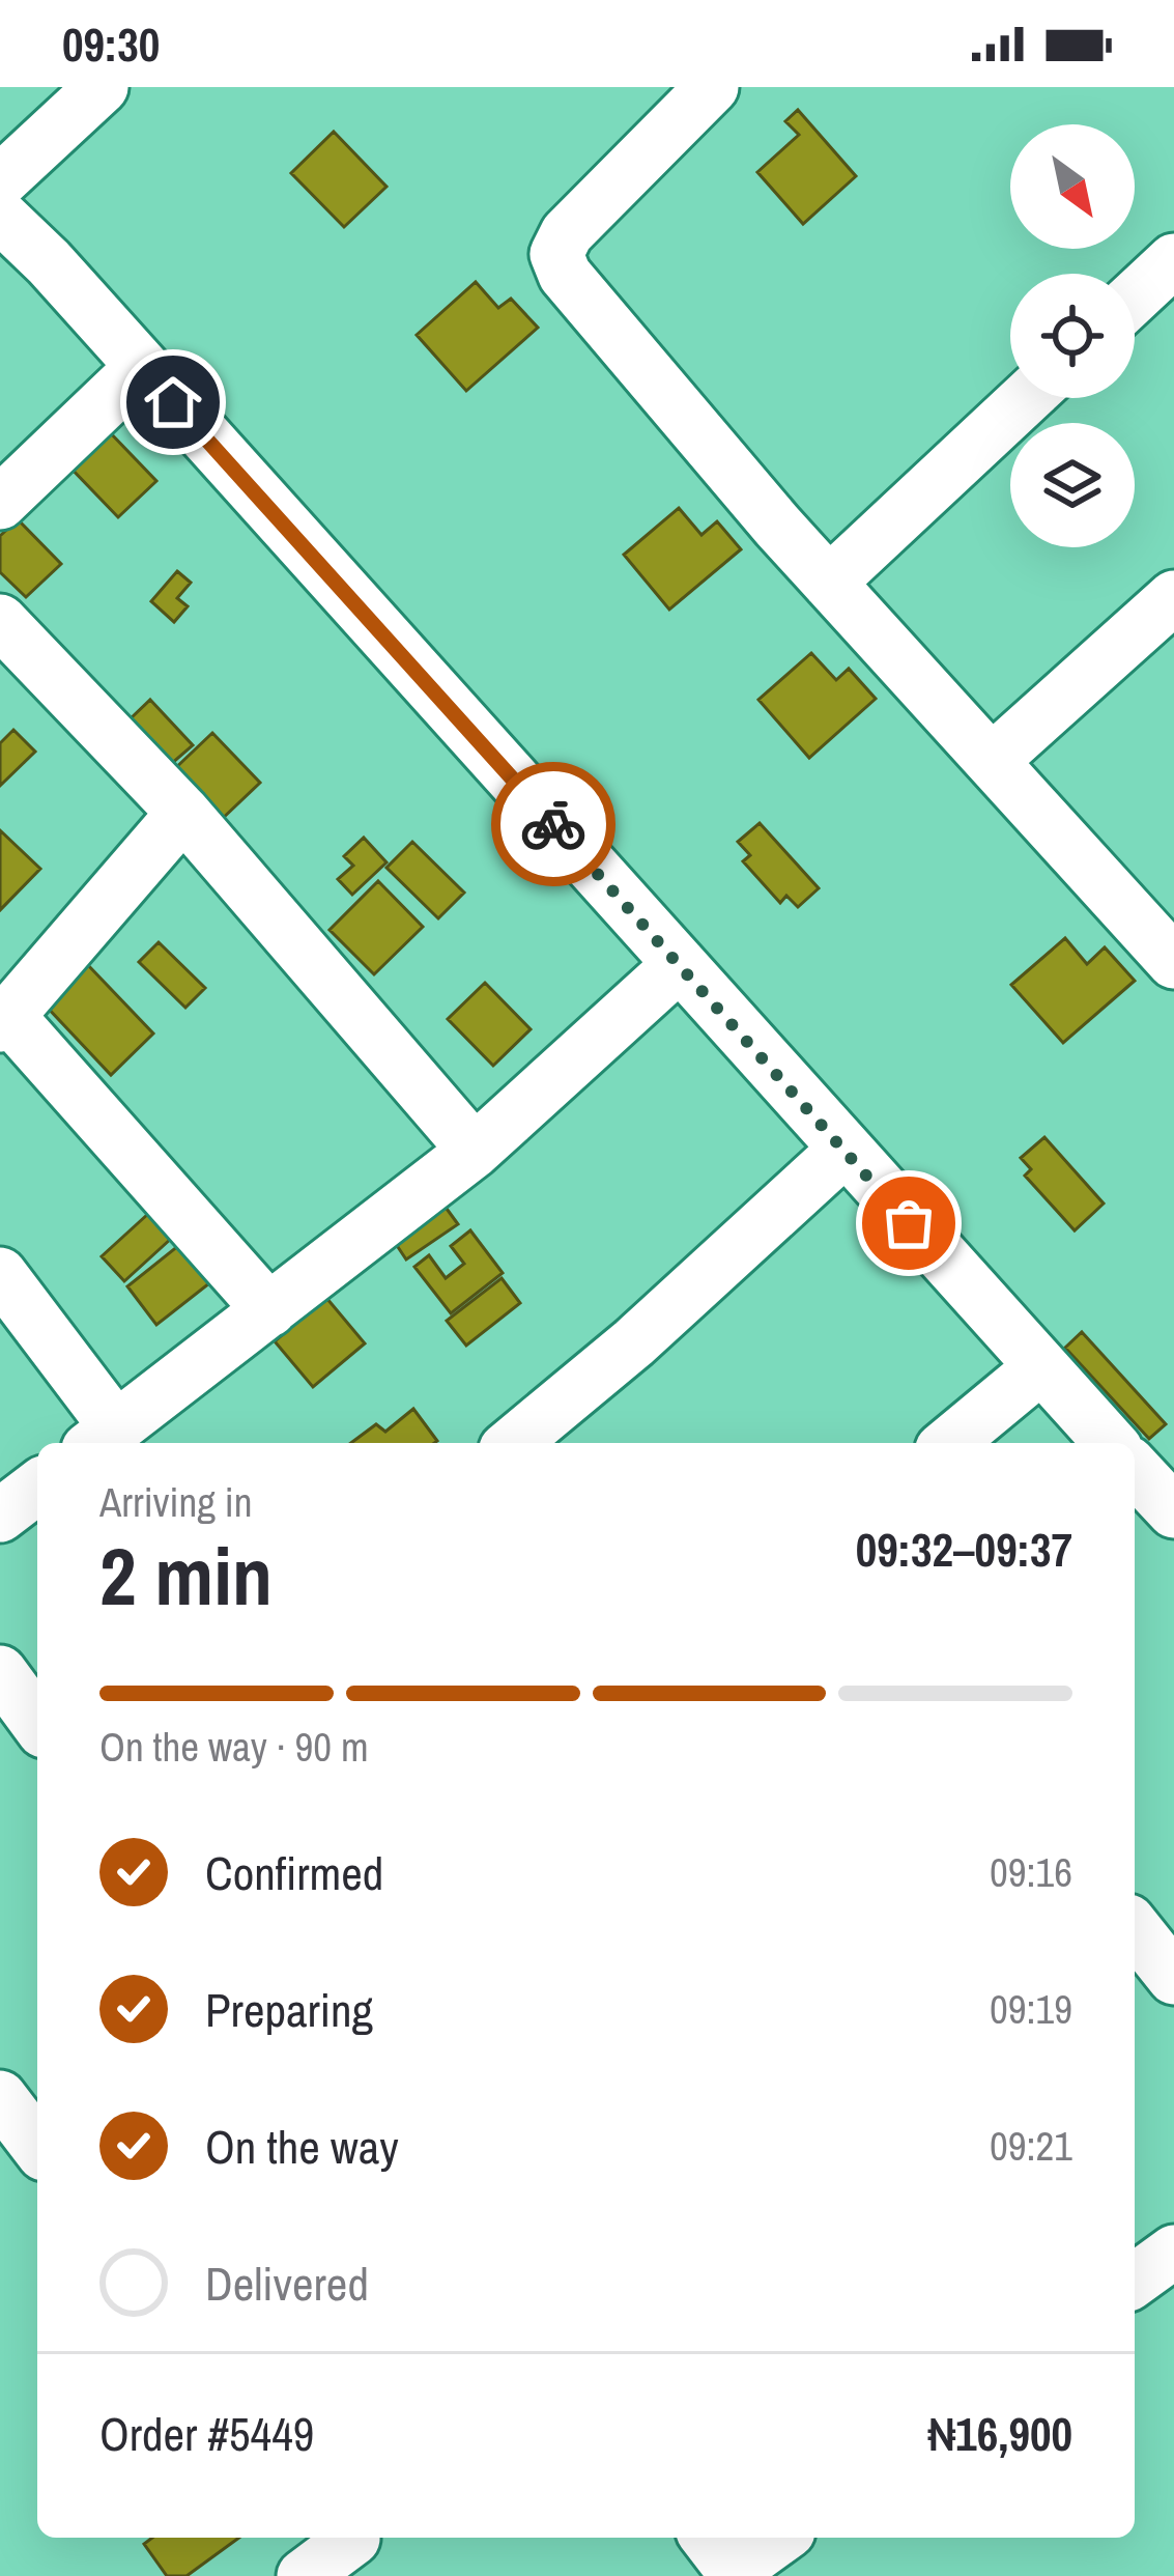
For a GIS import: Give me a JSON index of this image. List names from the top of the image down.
{
  "north": "bottom right",
  "page": {
    "status": "09:30",
    "heading": ["2 min", "Arriving in", "09:32–09:37"],
    "panel": ["Order #5449", "₦16,900"],
    "bar": "On the way · 90 m",
    "list": [
      ["Confirmed", "09:16"],
      ["Preparing", "09:19"],
      ["On the way", "09:21"],
      "Delivered"
    ]
  }
}
